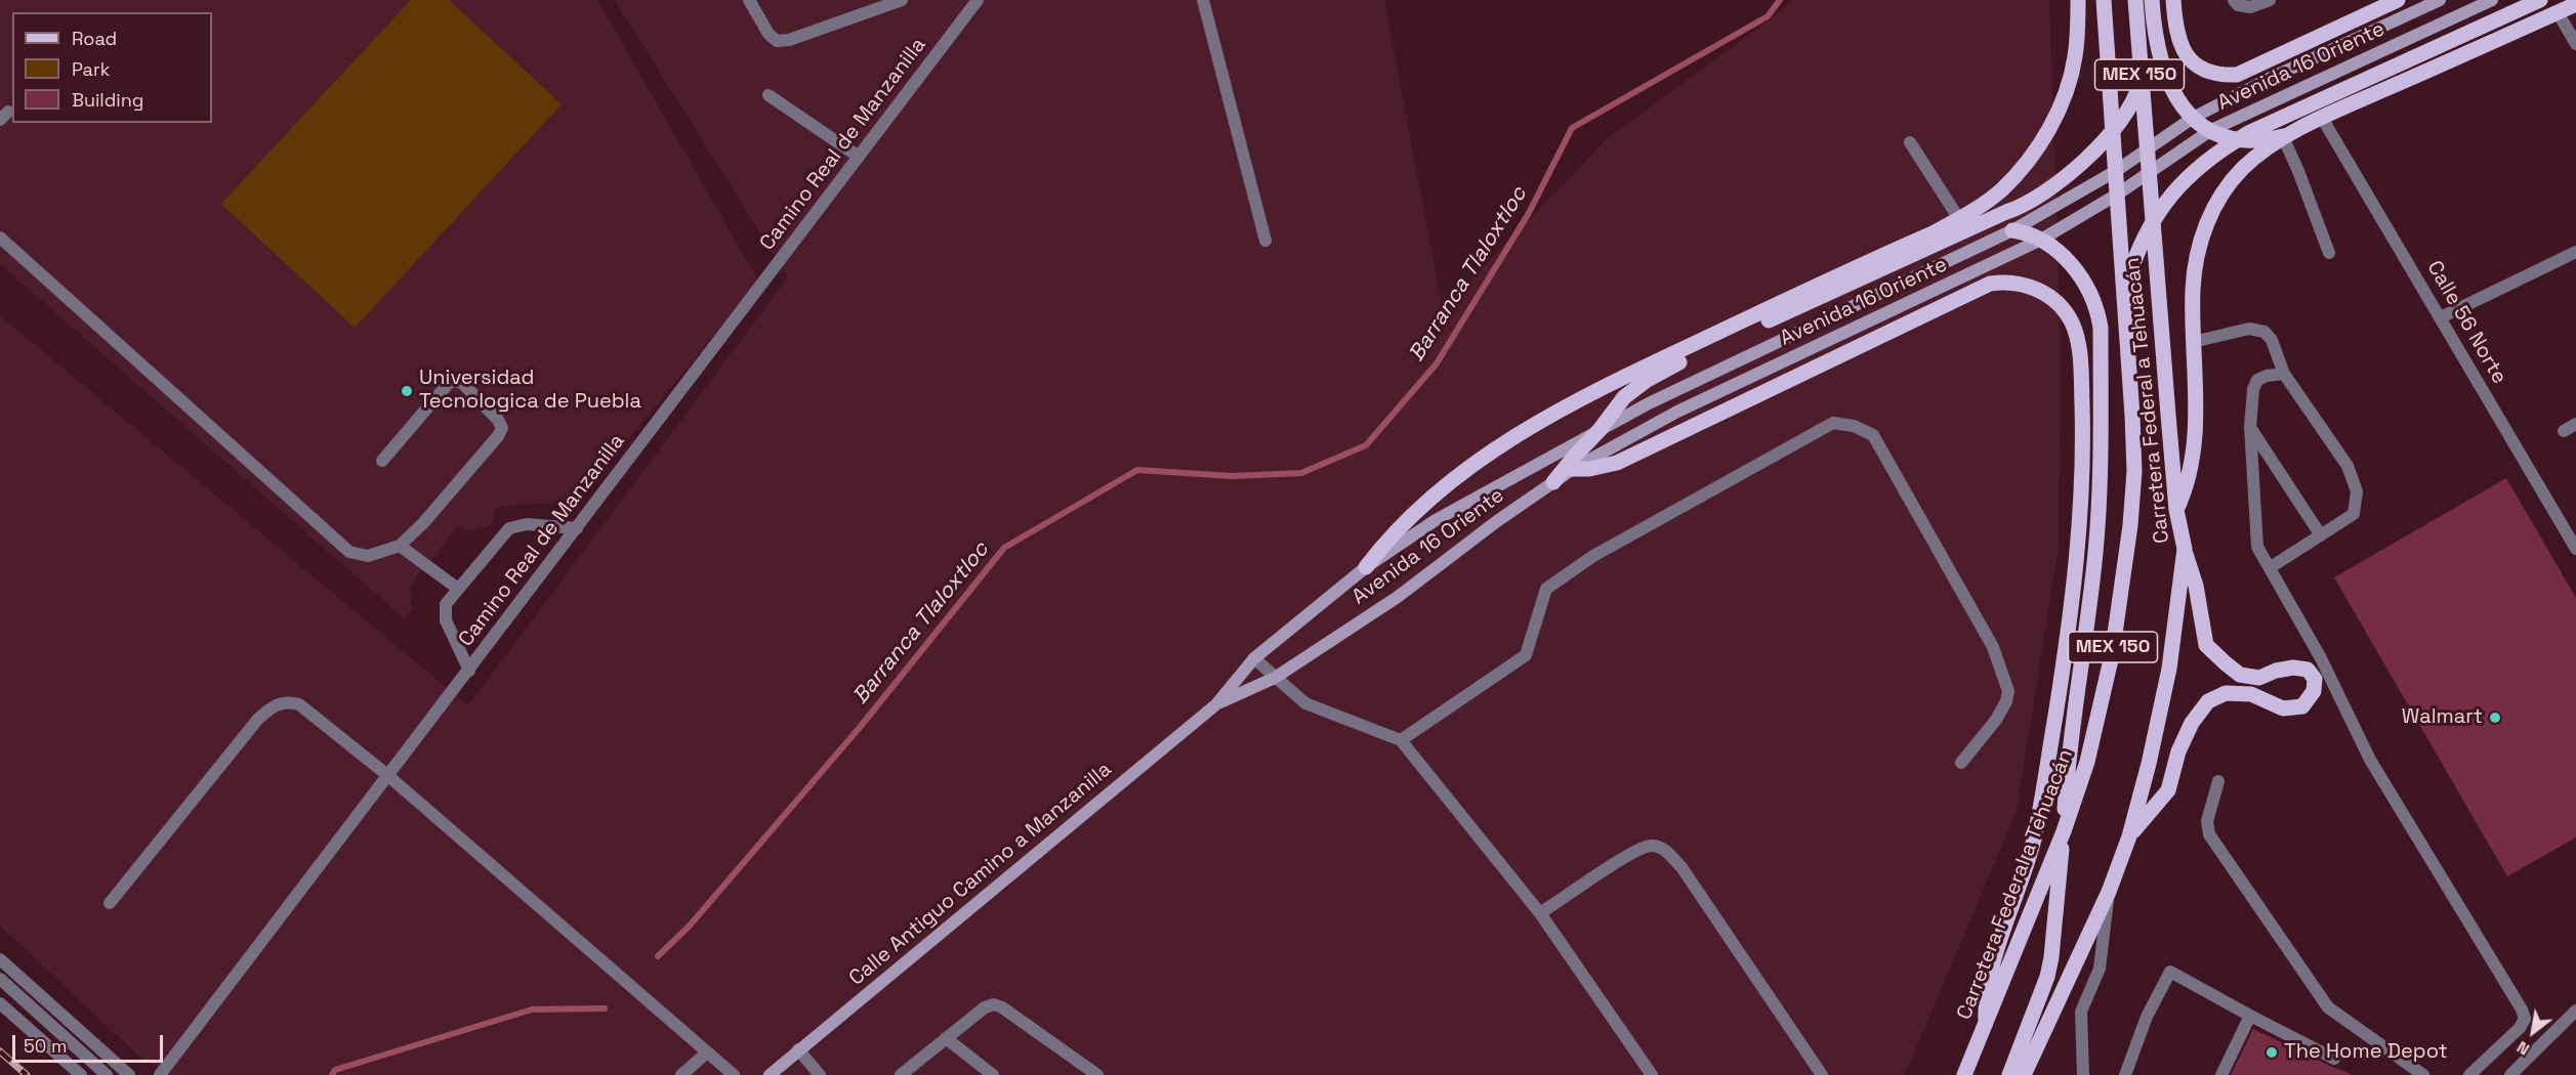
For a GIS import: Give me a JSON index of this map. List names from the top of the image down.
{
  "streets": {
    "main road": [
      "Avenida 16 Oriente",
      "MEX 150",
      "Carretera Federal a Tehuacán",
      "Calle Antiguo Camino a Manzanilla"
    ],
    "street": ["Camino Real de Manzanilla", "Calle 56 Norte"]
  },
  "crossings": [
    ["Avenida 16 Oriente", "MEX 150"],
    ["Avenida 16 Oriente", "Carretera Federal a Tehuacán"],
    ["Avenida 16 Oriente", "Calle Antiguo Camino a Manzanilla"],
    ["MEX 150", "Carretera Federal a Tehuacán"]
  ],
  "water": ["Barranca Tlaloxtloc"],
  "places": ["Universidad Tecnologica de Puebla", "Walmart", "The Home Depot"],
  "legend": ["Road", "Park", "Building"],
  "scale_bar": "50 m",
  "north": "bottom left"
}
